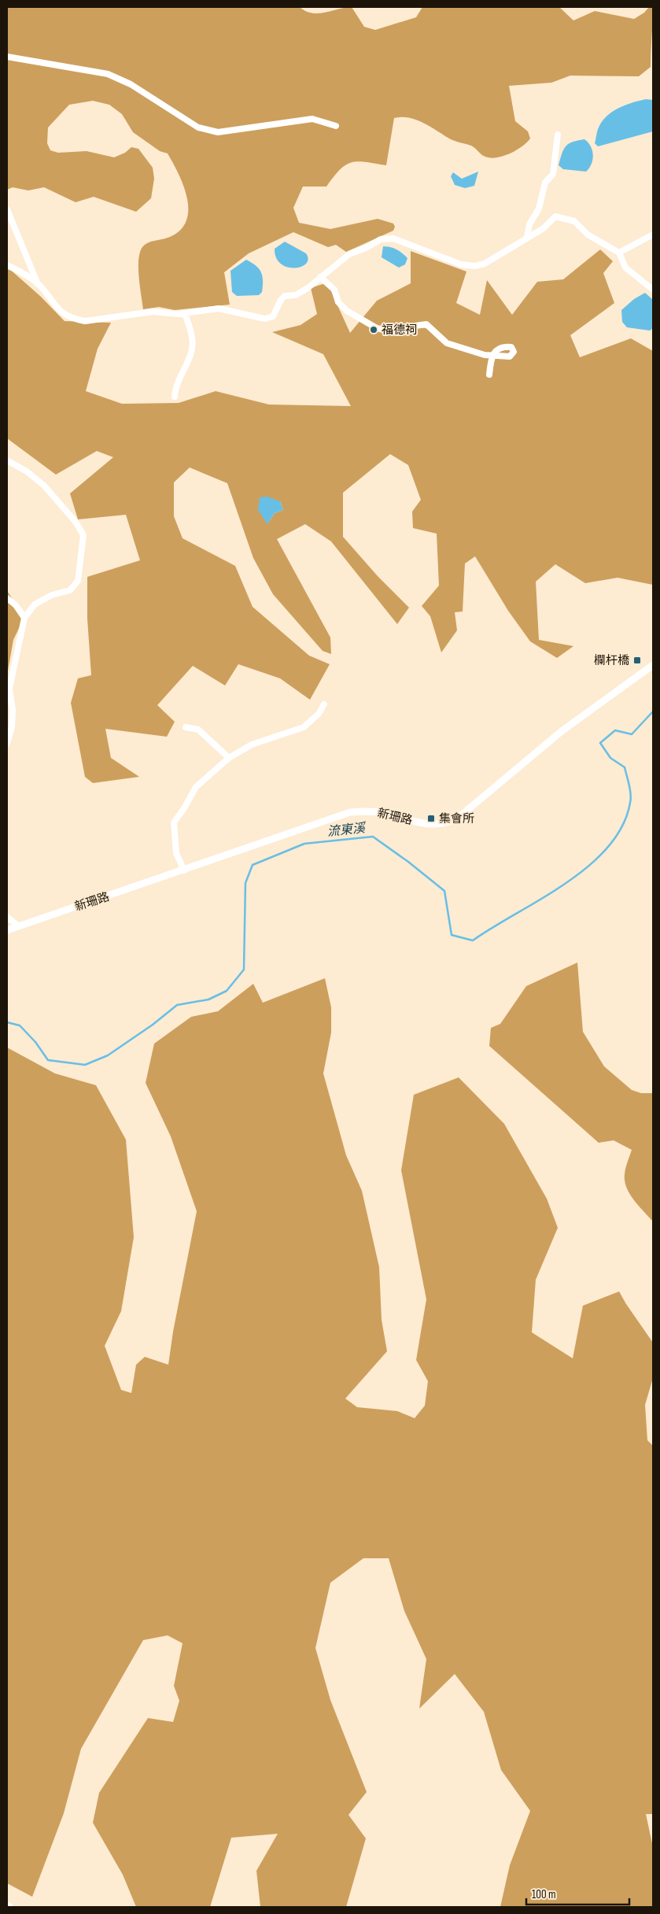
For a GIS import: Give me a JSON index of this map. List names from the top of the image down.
{
  "streets": {
    "street": ["新珊路"]
  },
  "water": ["流東溪"],
  "places": {
    "other": ["福德祠"],
    "transit": ["欄杆橋", "集會所"]
  },
  "scale_bar": "100 m"
}
